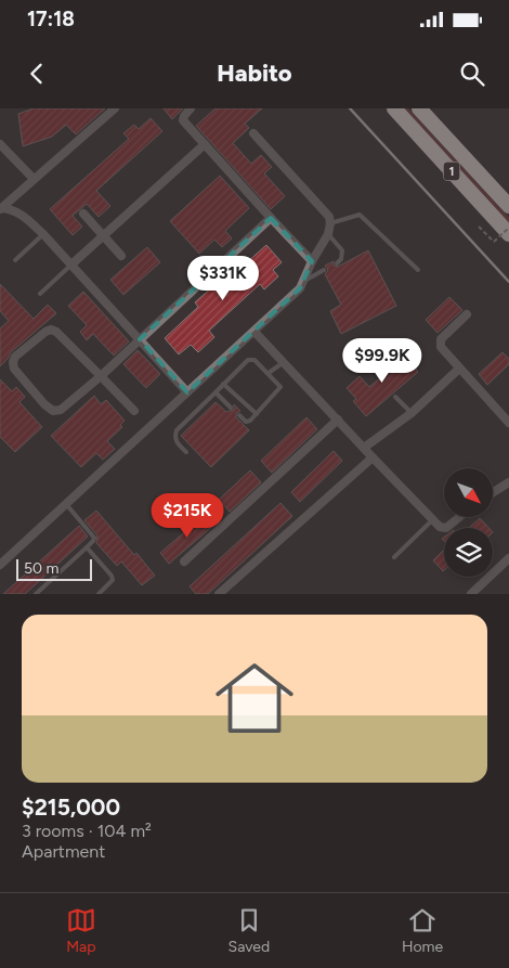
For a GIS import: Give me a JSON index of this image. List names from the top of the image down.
{
  "streets": {
    "highway": ["1"]
  },
  "scale_bar": "50 m",
  "north": "bottom right",
  "page": {
    "status": "17:18",
    "header": "Habito",
    "price": ["$331K", "$99.9K", "$215K"],
    "scale": "50 m",
    "list": [
      {
        "name": "$215,000",
        "note": "3 rooms · 104 m² · Apartment"
      }
    ],
    "tabs": ["Map", "Saved", "Home"]
  }
}
